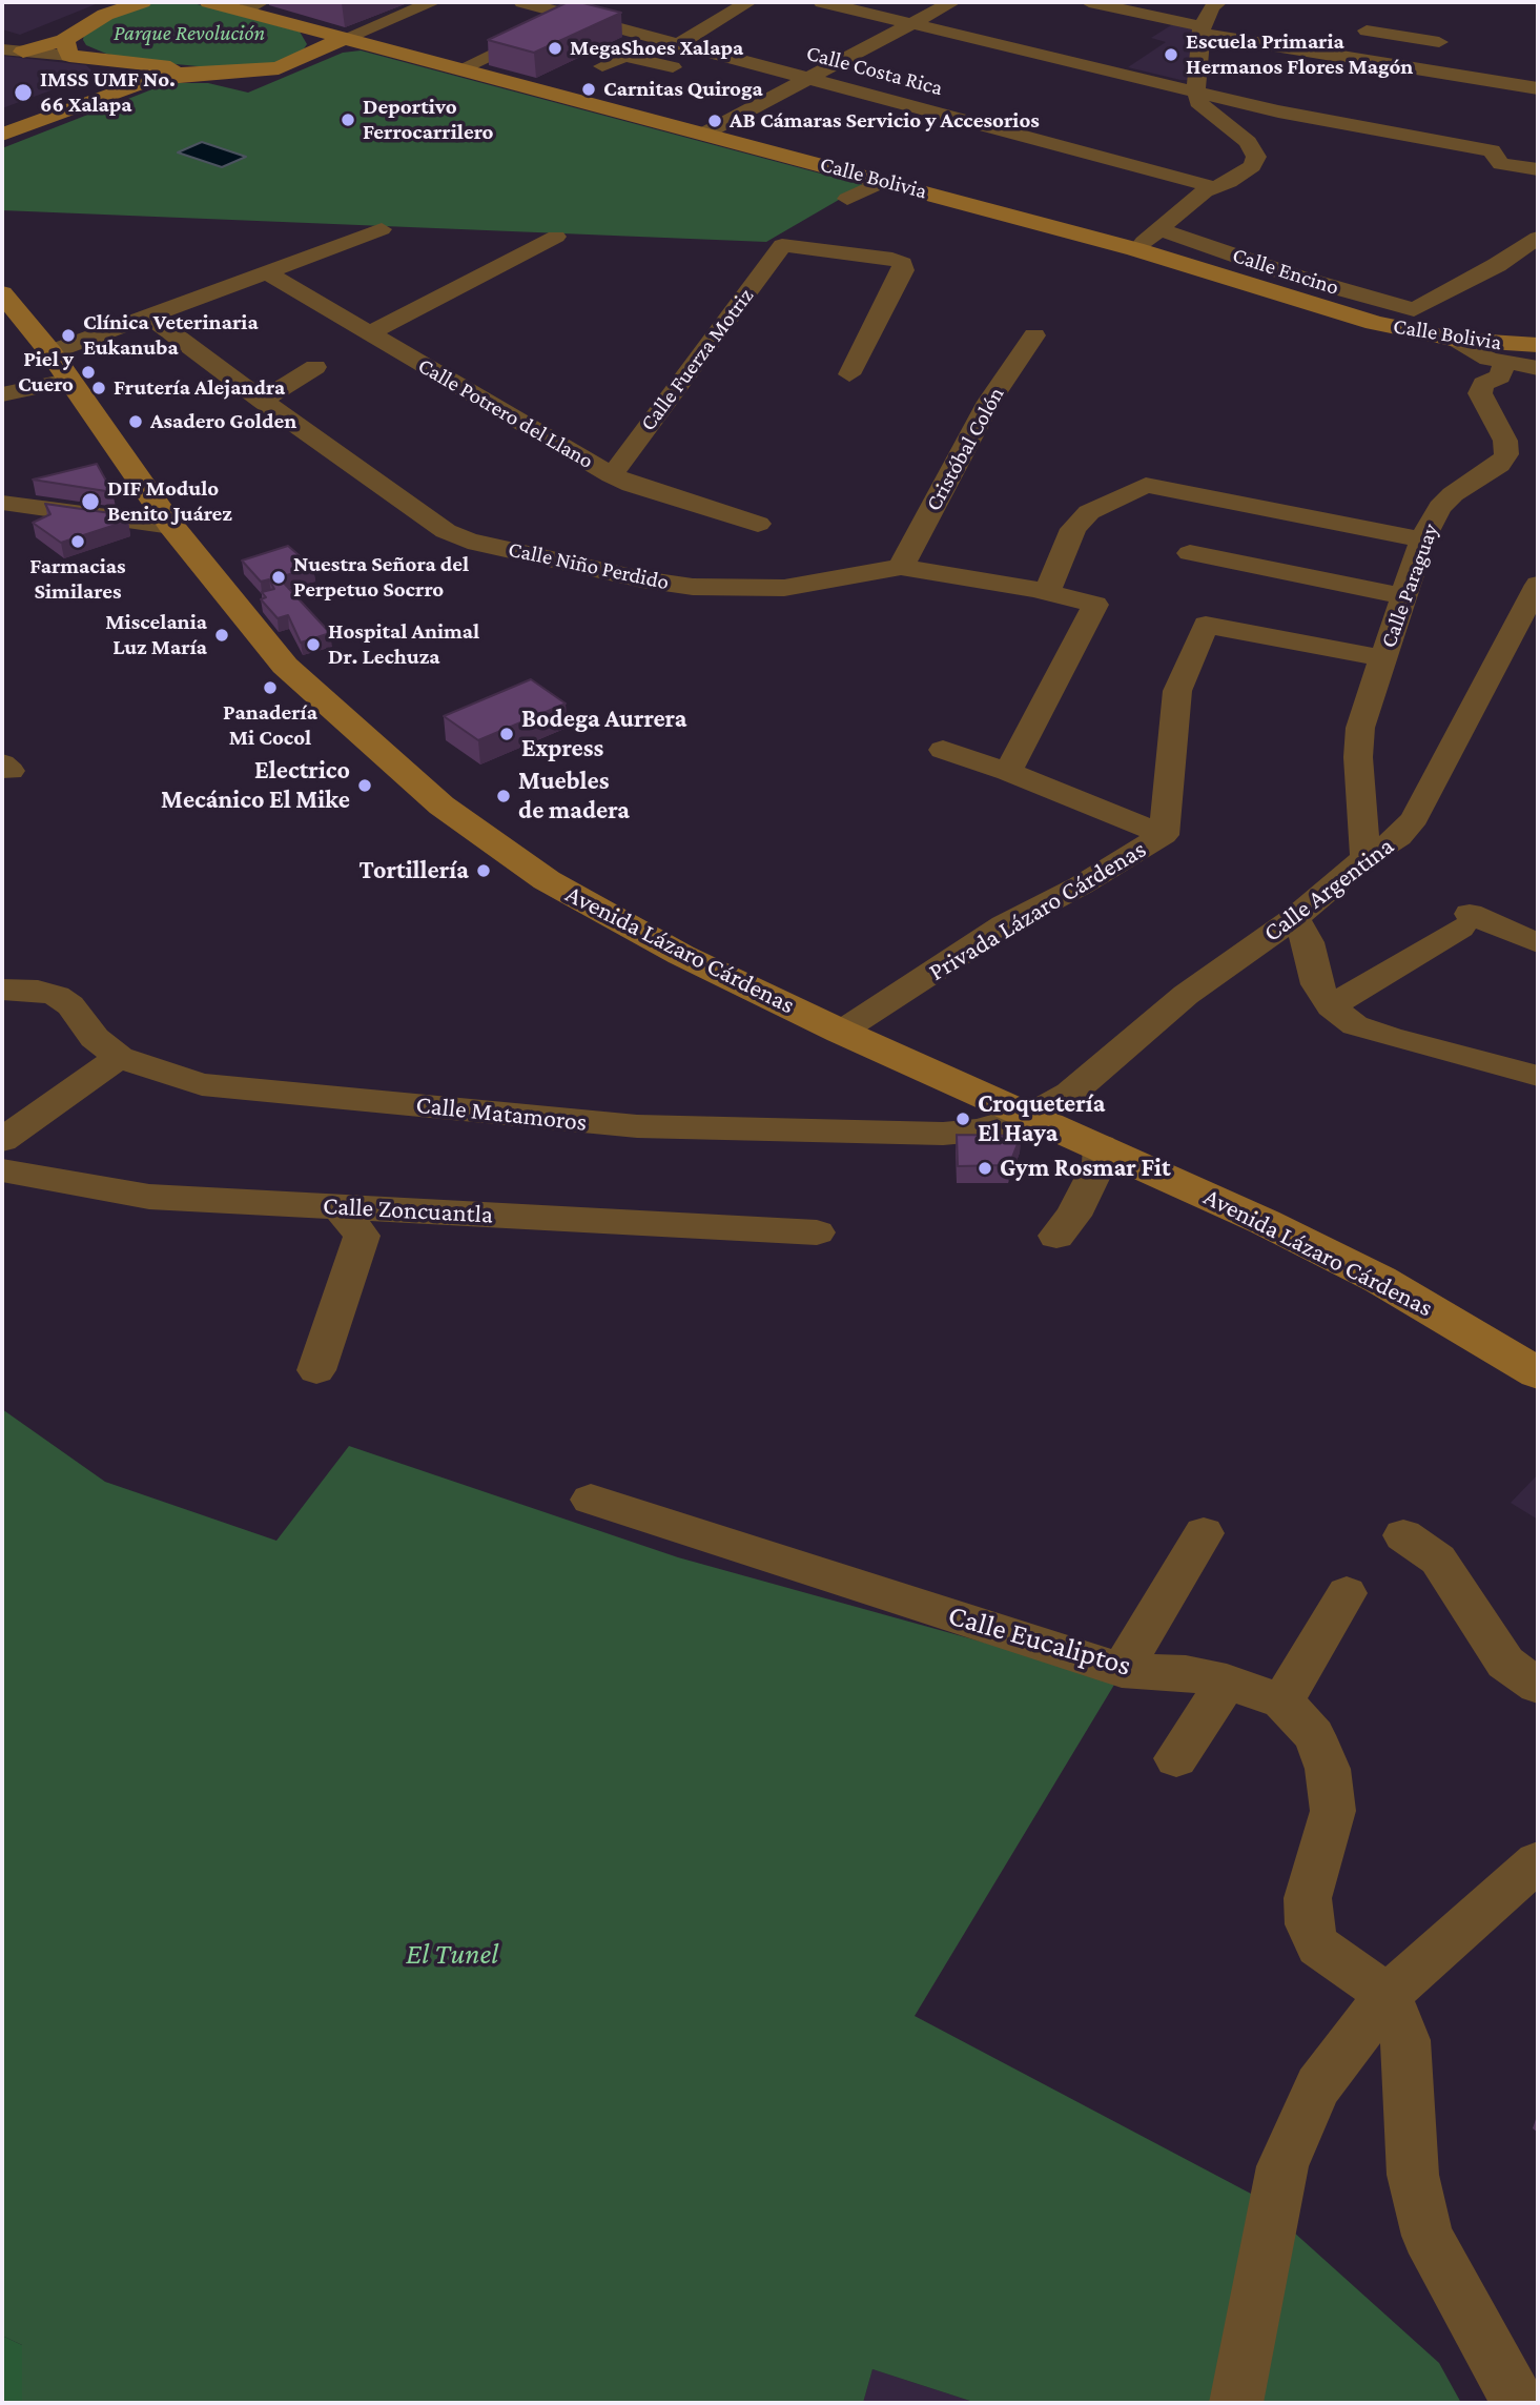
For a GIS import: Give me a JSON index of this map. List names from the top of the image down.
{
  "streets": {
    "main road": ["Calle Bolivia", "Avenida Lázaro Cárdenas"],
    "street": [
      "Calle Costa Rica",
      "Calle Encino",
      "Calle Fuerza Motriz",
      "Calle Potrero del Llano",
      "Cristóbal Colón",
      "Calle Niño Perdido",
      "Calle Paraguay",
      "Calle Argentina",
      "Privada Lázaro Cárdenas",
      "Calle Matamoros",
      "Calle Zoncuantla",
      "Calle Eucaliptos"
    ]
  },
  "crossings": [
    ["Calle Fuerza Motriz", "Calle Potrero del Llano"],
    ["Cristóbal Colón", "Calle Niño Perdido"],
    ["Calle Paraguay", "Calle Argentina"],
    ["Calle Paraguay", "Privada Lázaro Cárdenas"],
    ["Calle Argentina", "Avenida Lázaro Cárdenas"],
    ["Calle Argentina", "Calle Matamoros"],
    ["Privada Lázaro Cárdenas", "Avenida Lázaro Cárdenas"],
    ["Avenida Lázaro Cárdenas", "Calle Matamoros"]
  ],
  "parks": ["Parque Revolución", "El Tunel"],
  "places": [
    "MegaShoes Xalapa",
    "Escuela Primaria Hermanos Flores Magón",
    "Carnitas Quiroga",
    "IMSS UMF No. 66 Xalapa",
    "Deportivo Ferrocarrilero",
    "AB Cámaras Servicio y Accesorios",
    "Clínica Veterinaria Eukanuba",
    "Piel y Cuero",
    "Frutería Alejandra",
    "Asadero Golden",
    "DIF Modulo Benito Juárez",
    "Farmacias Similares",
    "Nuestra Señora del Perpetuo Socrro",
    "Miscelania Luz María",
    "Hospital Animal Dr. Lechuza",
    "Panadería Mi Cocol",
    "Bodega Aurrera Express",
    "Electrico Mecánico El Mike",
    "Muebles de madera",
    "Tortillería",
    "Croquetería El Haya",
    "Gym Rosmar Fit"
  ]
}
